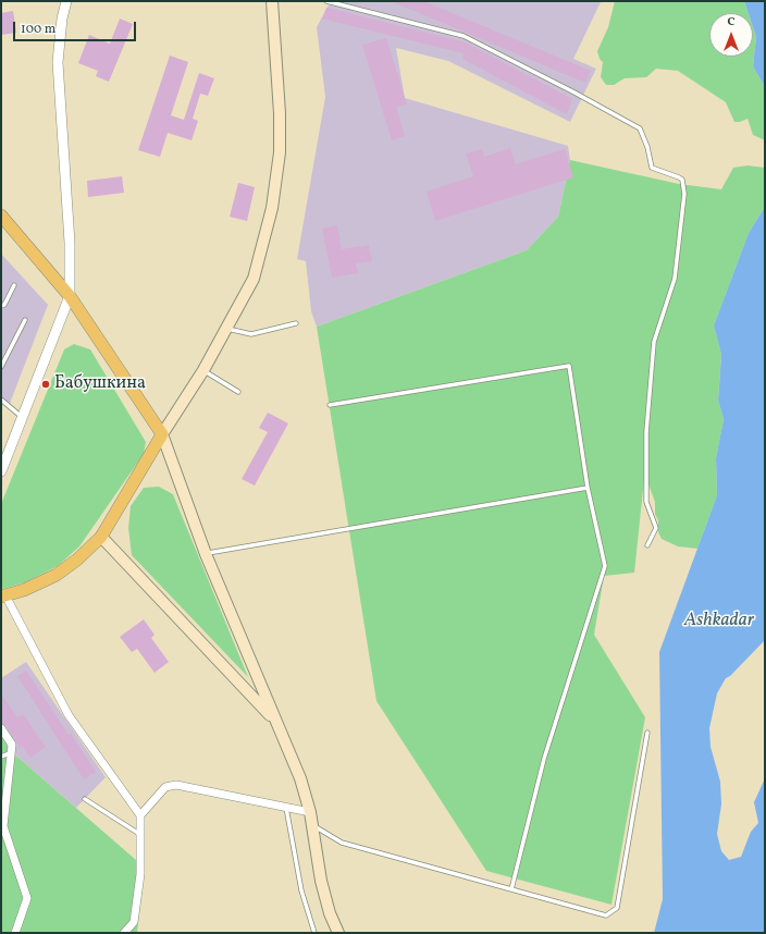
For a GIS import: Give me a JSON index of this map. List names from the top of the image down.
{
  "water": ["Ashkadar"],
  "places": ["Бабушкина"],
  "scale_bar": "100 m",
  "north": "top"
}
